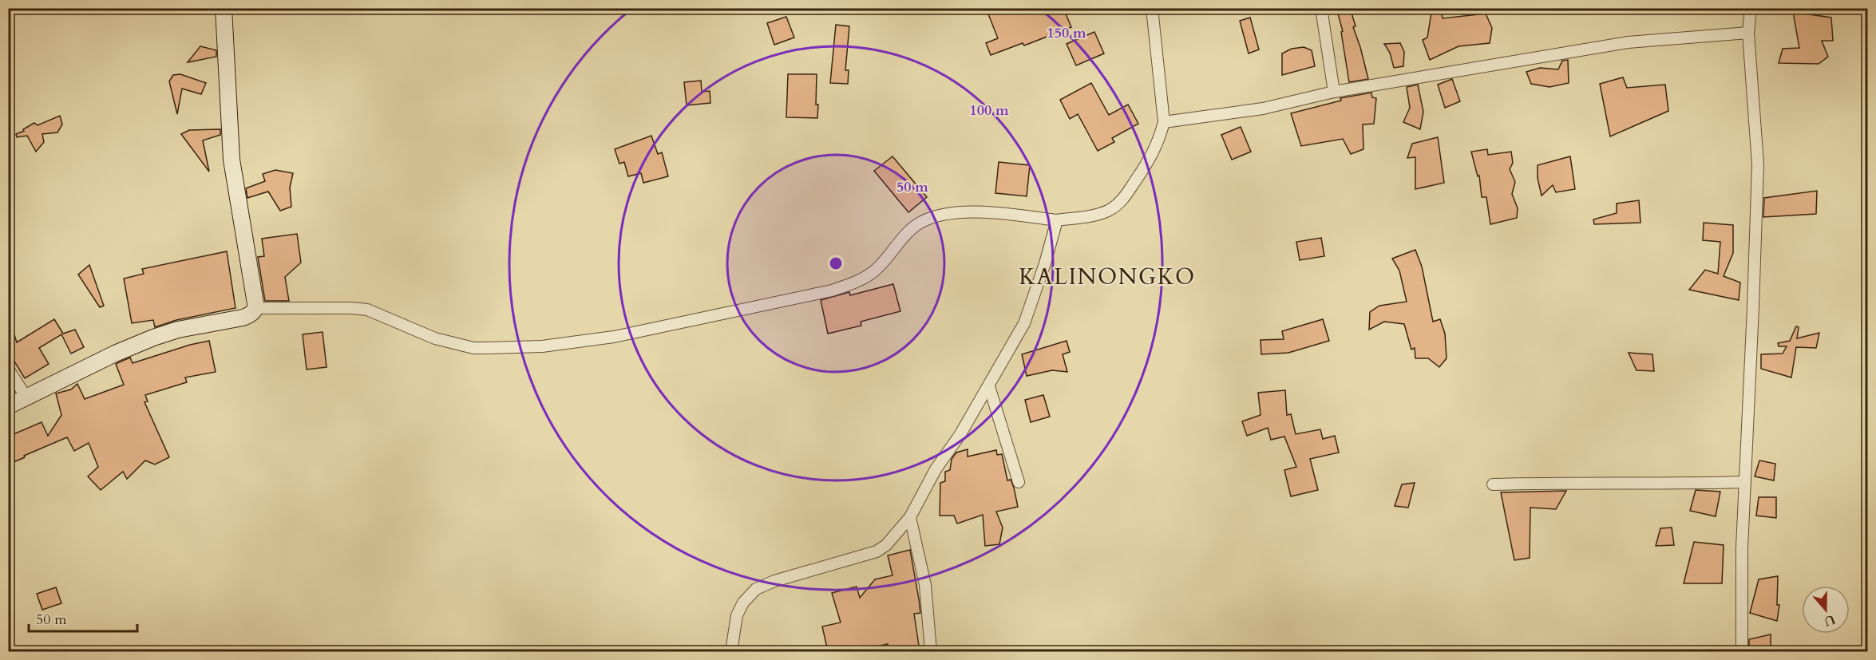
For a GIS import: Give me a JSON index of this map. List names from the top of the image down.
{
  "districts": ["KALINONGKO"],
  "scale_bar": "50 m",
  "north": "bottom",
  "rings": ["150 m", "100 m", "50 m"]
}
